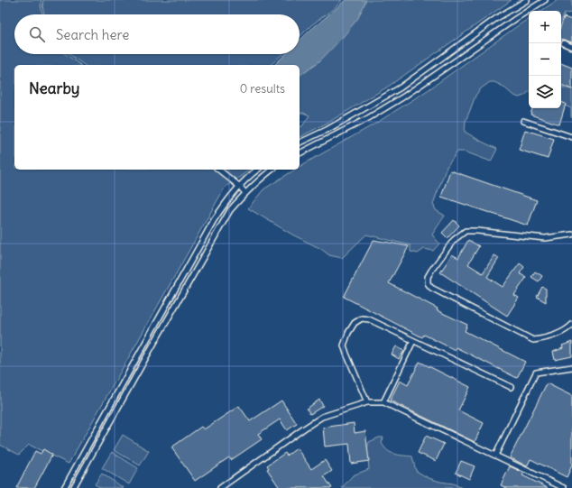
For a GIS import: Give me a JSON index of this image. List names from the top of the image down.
{
  "page": {
    "map_buttons": ["+", "−"],
    "search": "Search here",
    "heading": ["Nearby", "0 results"]
  }
}
